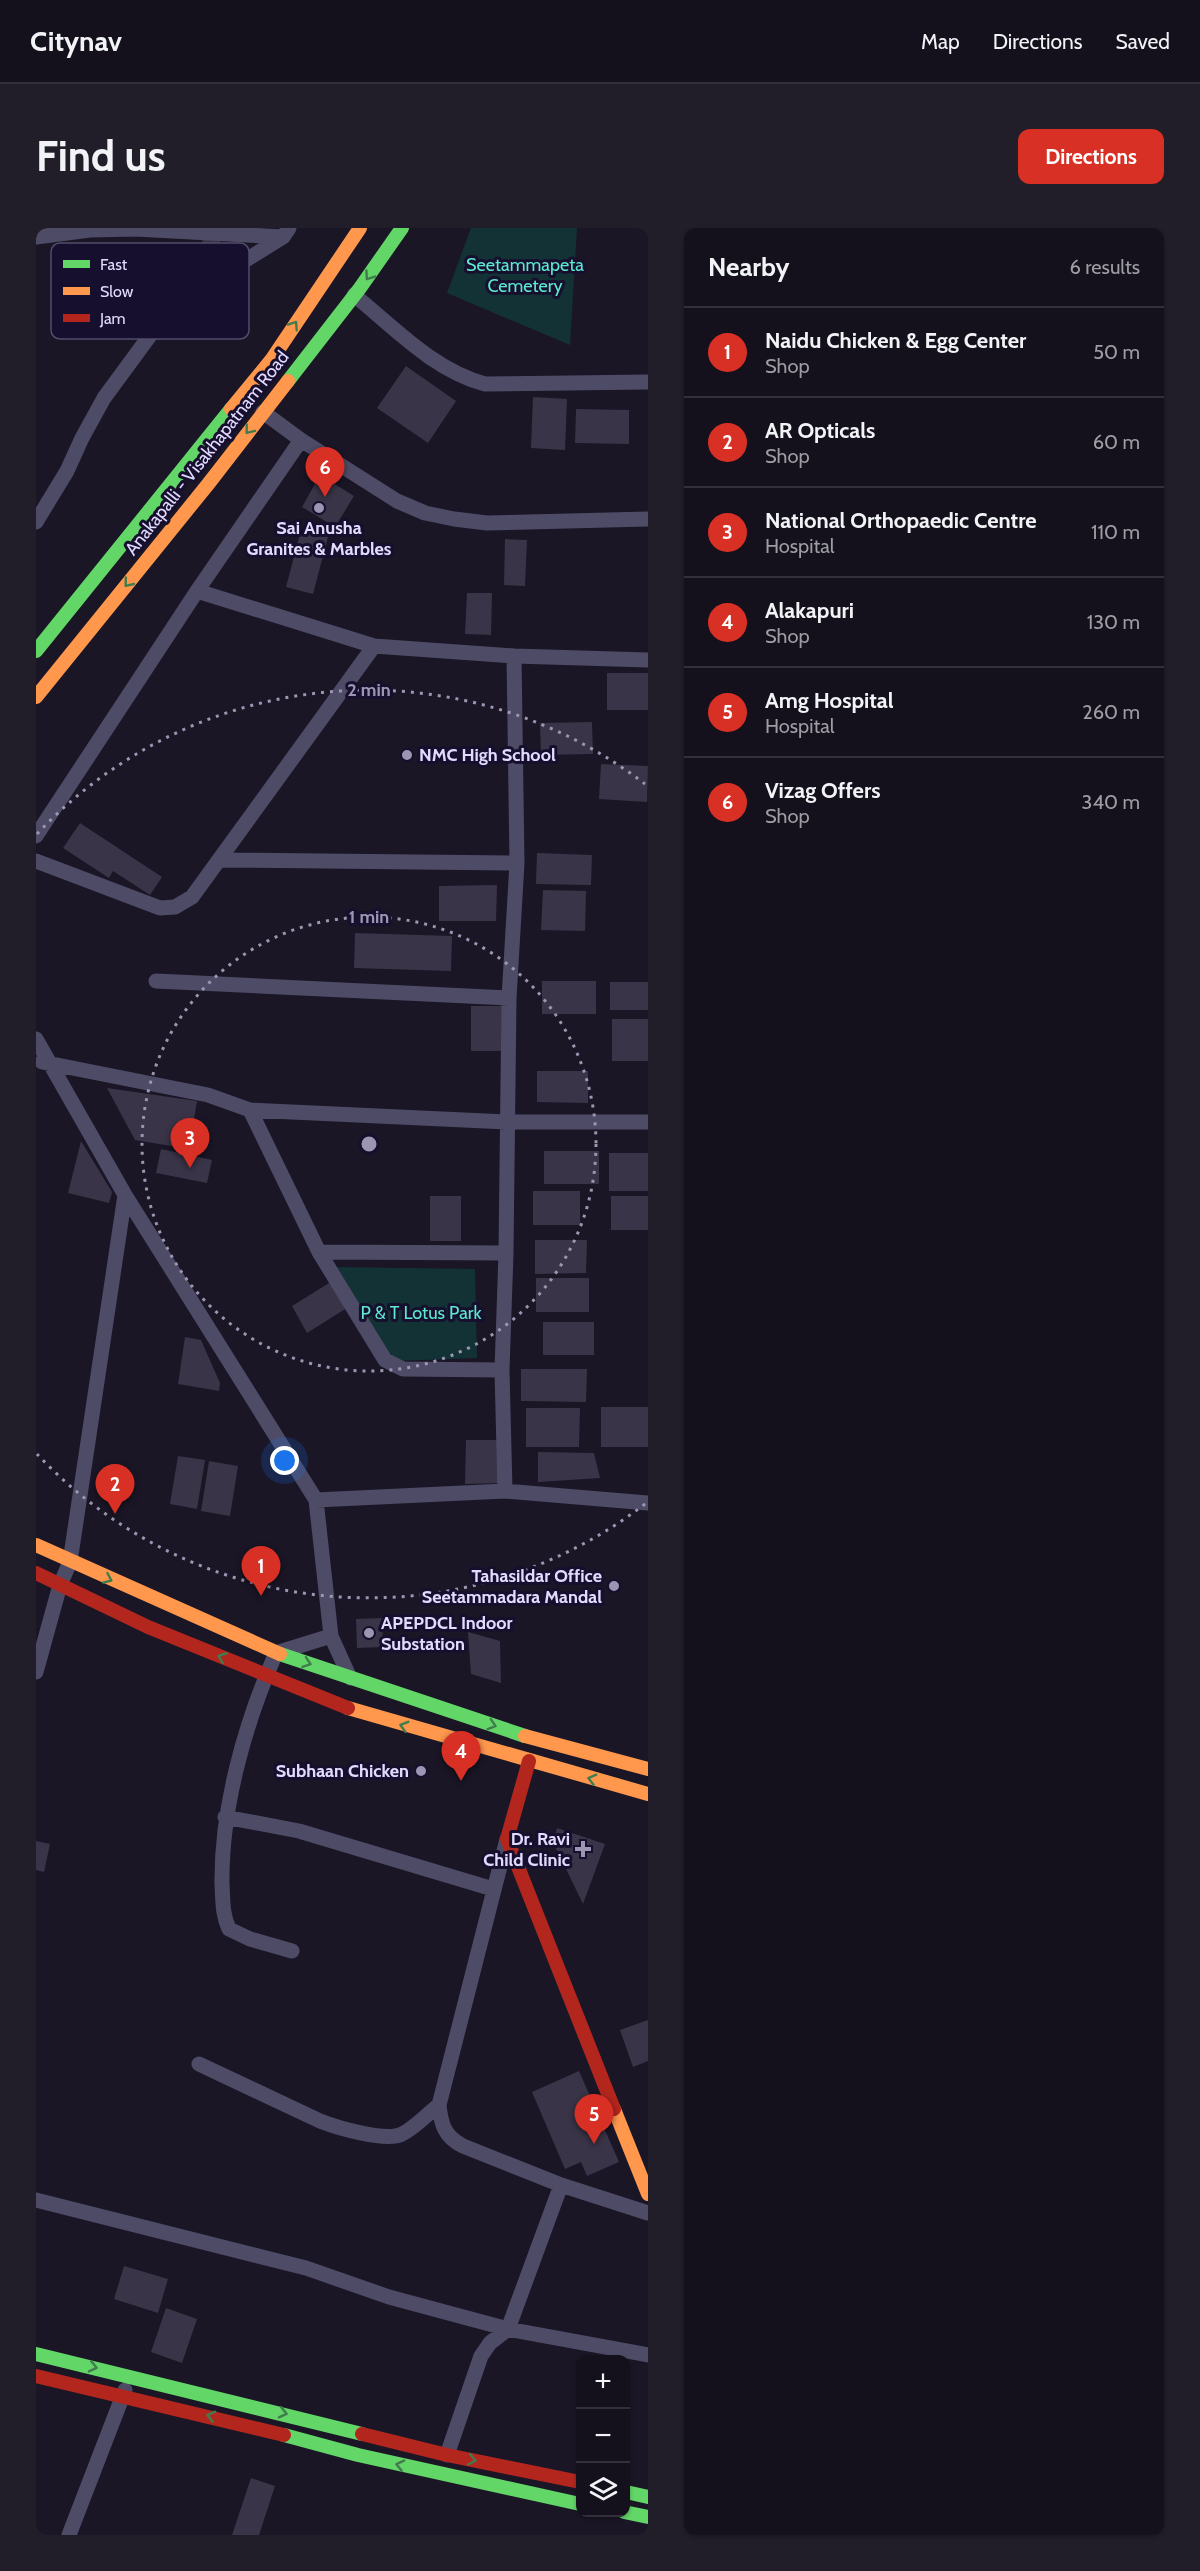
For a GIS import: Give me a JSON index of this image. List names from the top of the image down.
{
  "streets": {
    "main road": ["Anakapalli - Visakhapatnam Road"]
  },
  "parks": ["Seetammapeta Cemetery", "P & T Lotus Park"],
  "places": {
    "other": [
      "Sai Anusha Granites & Marbles",
      "NMC High School",
      "Tahasildar Office Seetammadara Mandal",
      "APEPDCL Indoor Substation",
      "Subhaan Chicken"
    ],
    "health": ["Dr. Ravi Child Clinic"]
  },
  "legend": ["Fast", "Slow", "Jam"],
  "page": {
    "header": "Citynav",
    "nav": ["Map", "Directions", "Saved"],
    "buttons": "Directions",
    "title": "Find us",
    "heading": ["Nearby", "6 results"],
    "list": [
      {
        "mark": "1",
        "name": "Naidu Chicken & Egg Center",
        "note": "Shop",
        "value": "50 m"
      },
      {
        "mark": "2",
        "name": "AR Opticals",
        "note": "Shop",
        "value": "60 m"
      },
      {
        "mark": "3",
        "name": "National Orthopaedic Centre",
        "note": "Hospital",
        "value": "110 m"
      },
      {
        "mark": "4",
        "name": "Alakapuri",
        "note": "Shop",
        "value": "130 m"
      },
      {
        "mark": "5",
        "name": "Amg Hospital",
        "note": "Hospital",
        "value": "260 m"
      },
      {
        "mark": "6",
        "name": "Vizag Offers",
        "note": "Shop",
        "value": "340 m"
      }
    ],
    "pins": [
      "6",
      "3",
      "2",
      "1",
      "4",
      "5"
    ],
    "map_buttons": ["+", "−"]
  },
  "rings": ["2 min", "1 min"]
}
